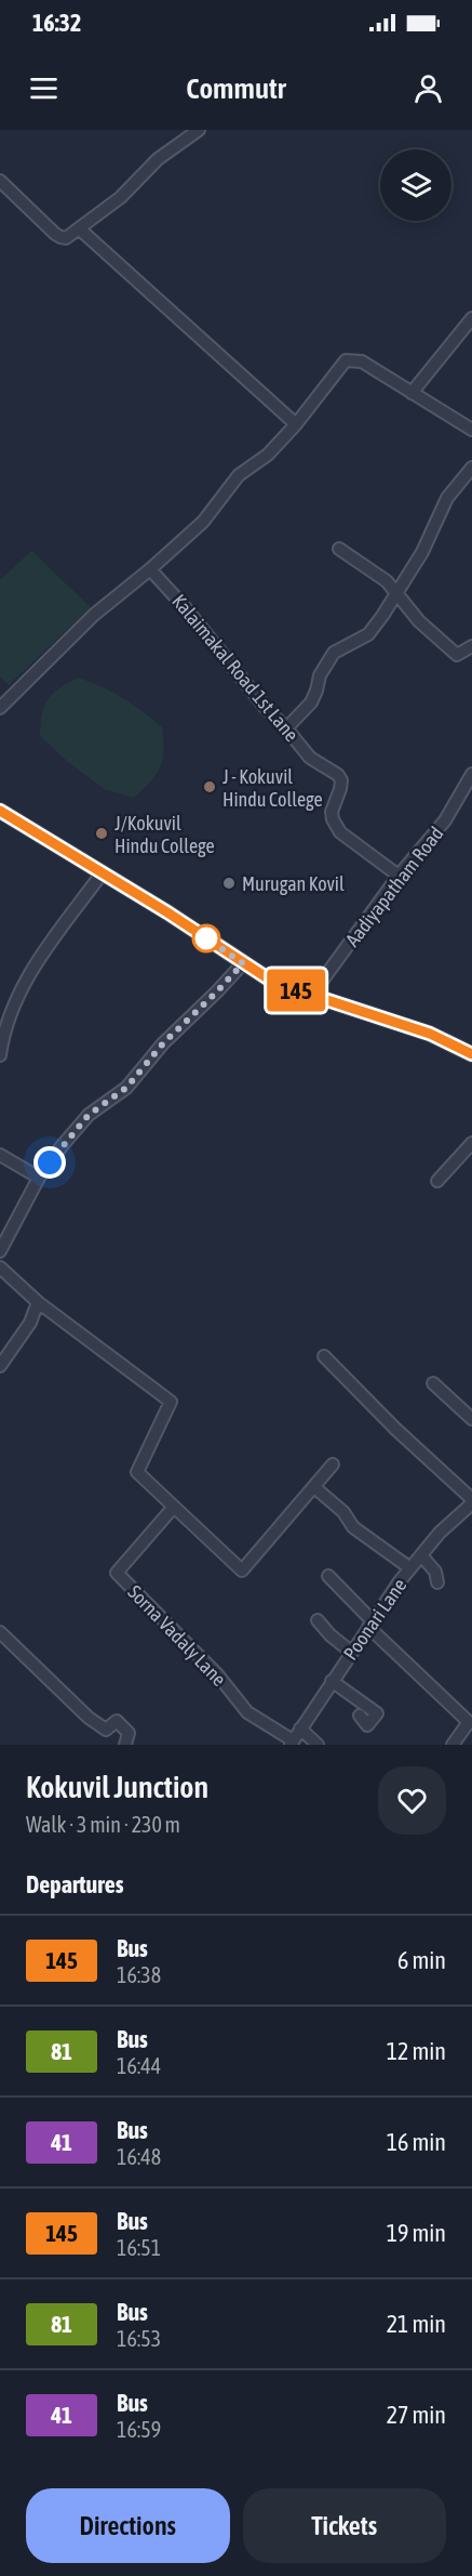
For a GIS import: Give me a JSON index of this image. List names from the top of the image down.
{
  "streets": {
    "street": [
      "Kalaimakal Road 1st Lane",
      "Aadiyapatham Road",
      "Poonari Lane",
      "Sorna Vadaly Lane"
    ]
  },
  "crossings": [
    ["Kalaimakal Road 1st Lane", "Aadiyapatham Road"],
    ["Poonari Lane", "Sorna Vadaly Lane"]
  ],
  "places": ["J - Kokuvil Hindu College", "J/Kokuvil Hindu College", "Murugan Kovil"],
  "lines": ["bus line 145"],
  "page": {
    "status": "16:32",
    "header": "Commutr",
    "on_map": "145",
    "heading": [
      ["Kokuvil Junction", "Walk · 3 min · 230 m"],
      "Departures"
    ],
    "list": [
      {
        "mark": "145",
        "name": "Bus",
        "note": "16:38",
        "value": "6 min"
      },
      {
        "mark": "81",
        "name": "Bus",
        "note": "16:44",
        "value": "12 min"
      },
      {
        "mark": "41",
        "name": "Bus",
        "note": "16:48",
        "value": "16 min"
      },
      {
        "mark": "145",
        "name": "Bus",
        "note": "16:51",
        "value": "19 min"
      },
      {
        "mark": "81",
        "name": "Bus",
        "note": "16:53",
        "value": "21 min"
      },
      {
        "mark": "41",
        "name": "Bus",
        "note": "16:59",
        "value": "27 min"
      }
    ],
    "buttons": ["Directions", "Tickets"]
  }
}
